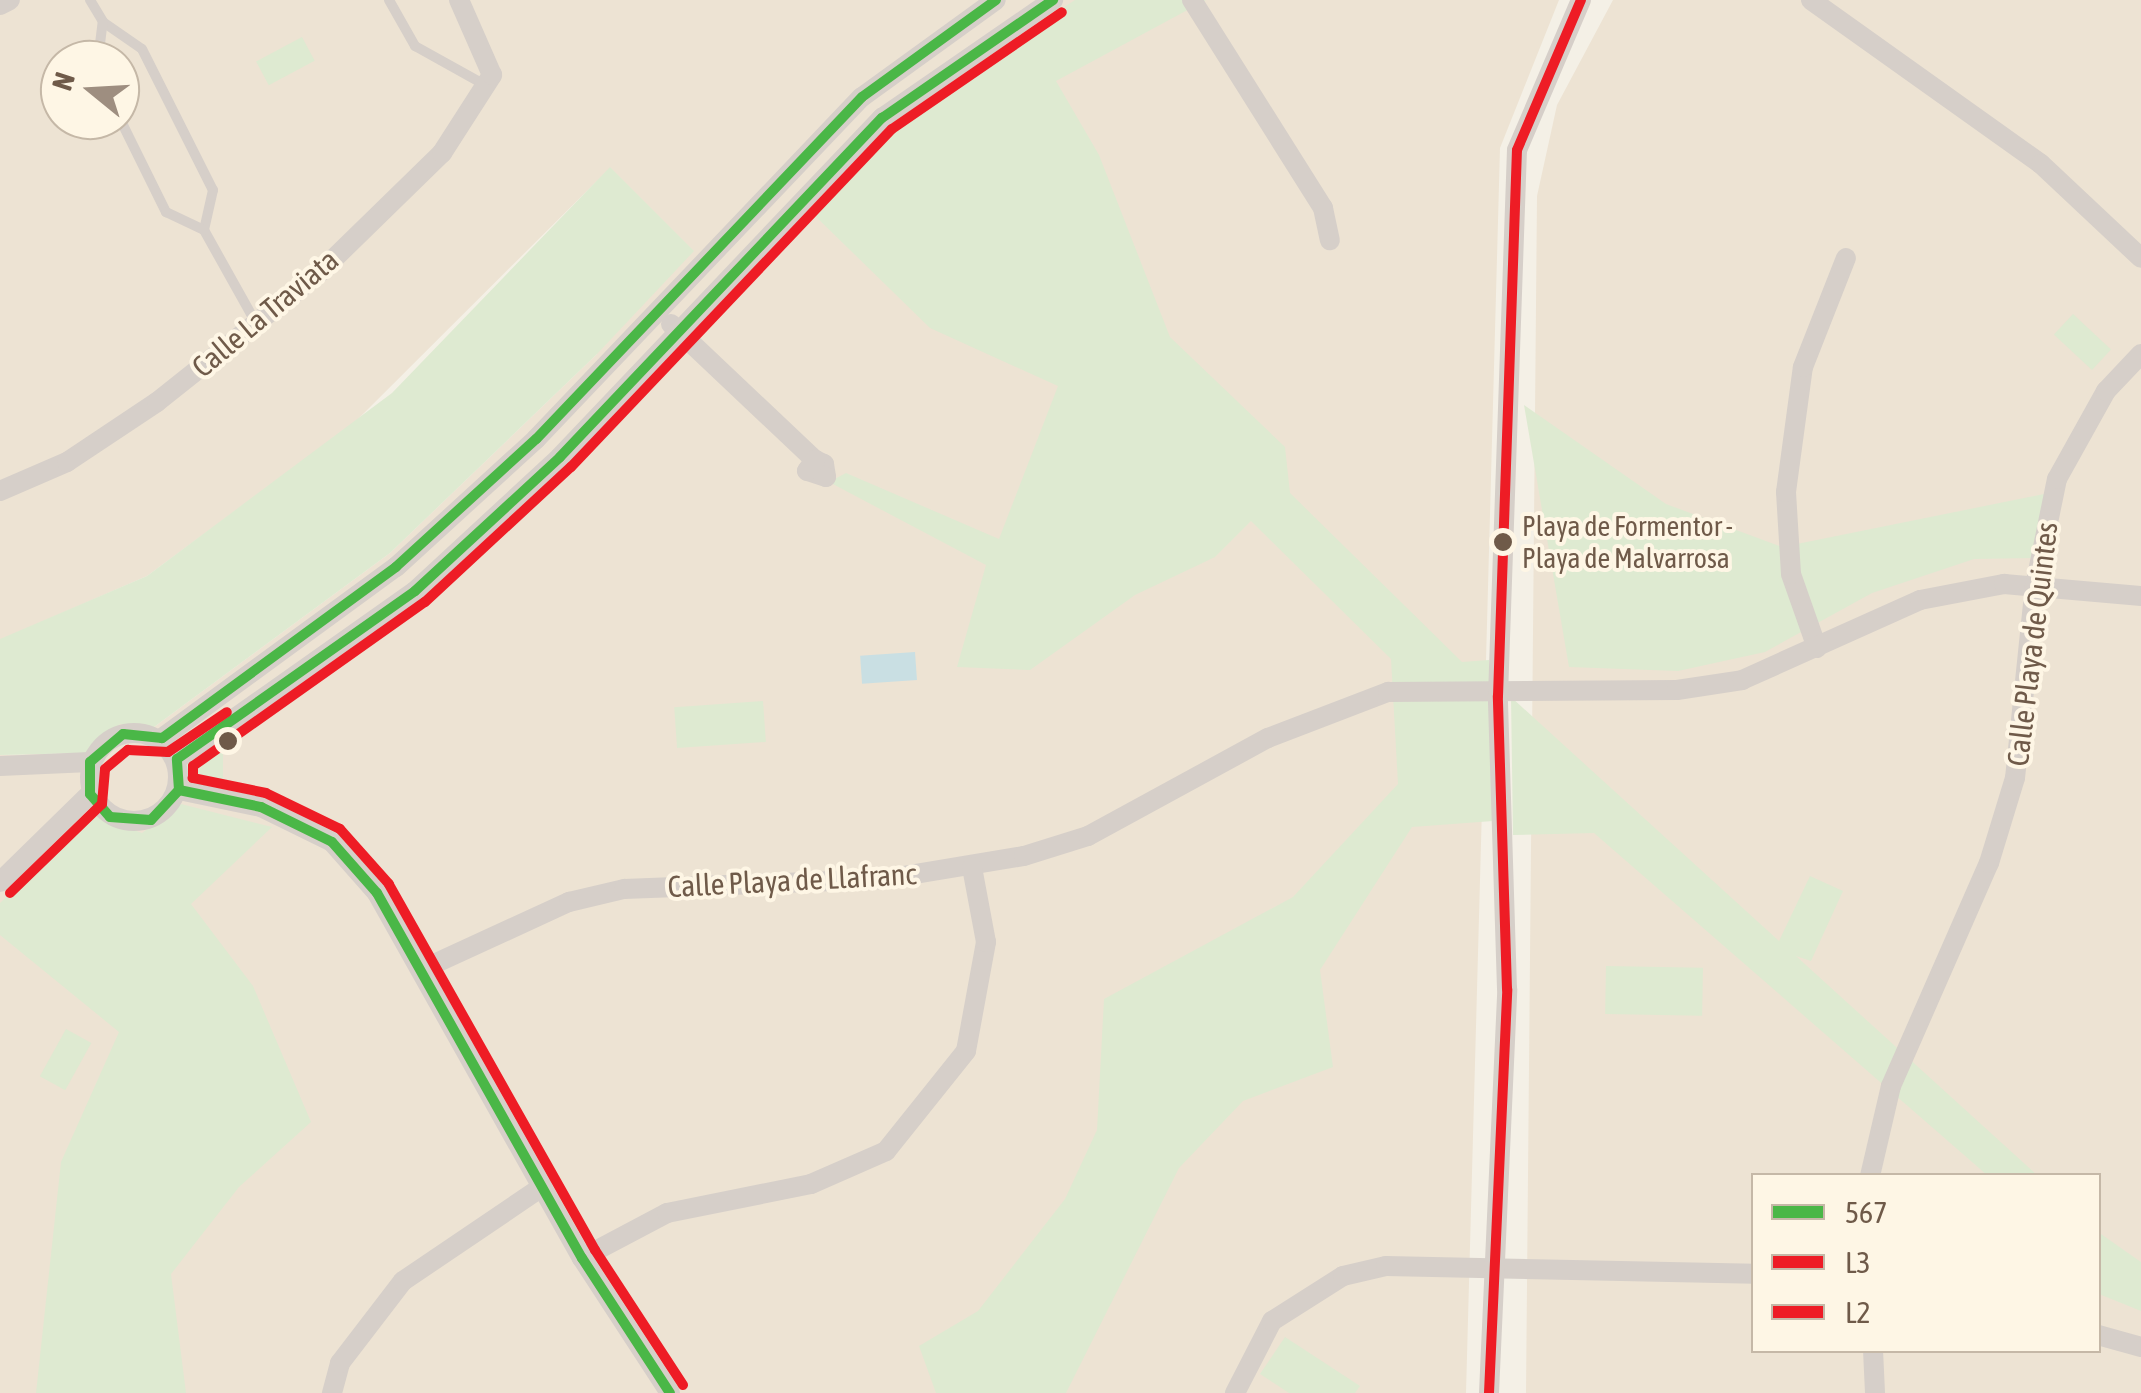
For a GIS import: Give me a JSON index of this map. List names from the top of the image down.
{
  "streets": {
    "street": ["Calle La Traviata", "Calle Playa de Quintes", "Calle Playa de Llafranc"]
  },
  "crossings": [
    ["Calle Playa de Quintes", "Calle Playa de Llafranc"]
  ],
  "places": ["Playa de Formentor - Playa de Malvarrosa"],
  "lines": ["transit line 567", "transit line L2", "transit line L3"],
  "legend": ["567", "L3", "L2"],
  "north": "left"
}
